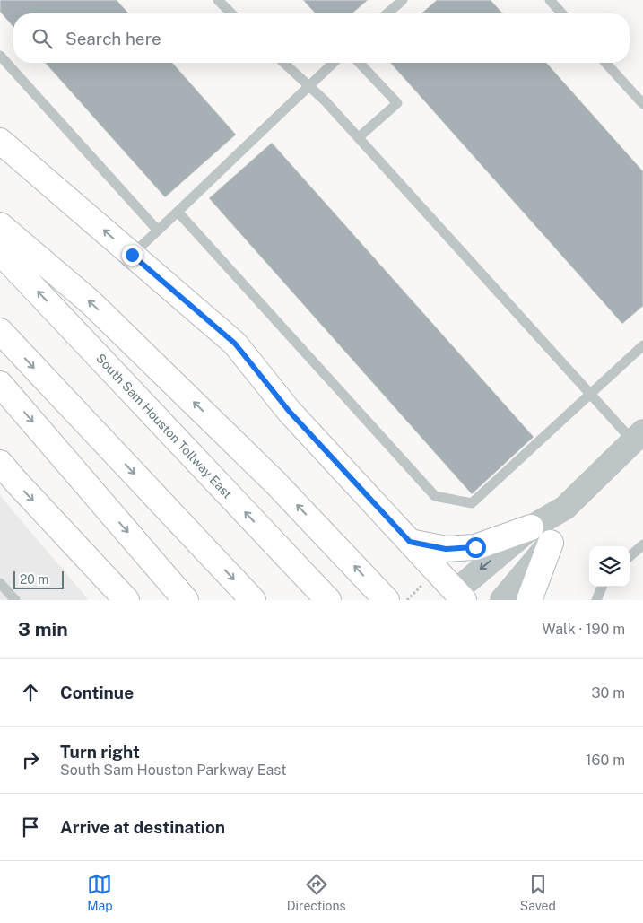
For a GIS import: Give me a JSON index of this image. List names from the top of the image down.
{
  "streets": {
    "main road": ["South Sam Houston Tollway East"]
  },
  "scale_bar": "20 m",
  "page": {
    "search": "Search here",
    "scale": "20 m",
    "heading": ["3 min", "Walk · 190 m"],
    "list": [
      ["Continue", "30 m"],
      ["Turn right", "South Sam Houston Parkway East", "160 m"],
      "Arrive at destination"
    ],
    "nav": ["Map", "Directions", "Saved"]
  }
}
